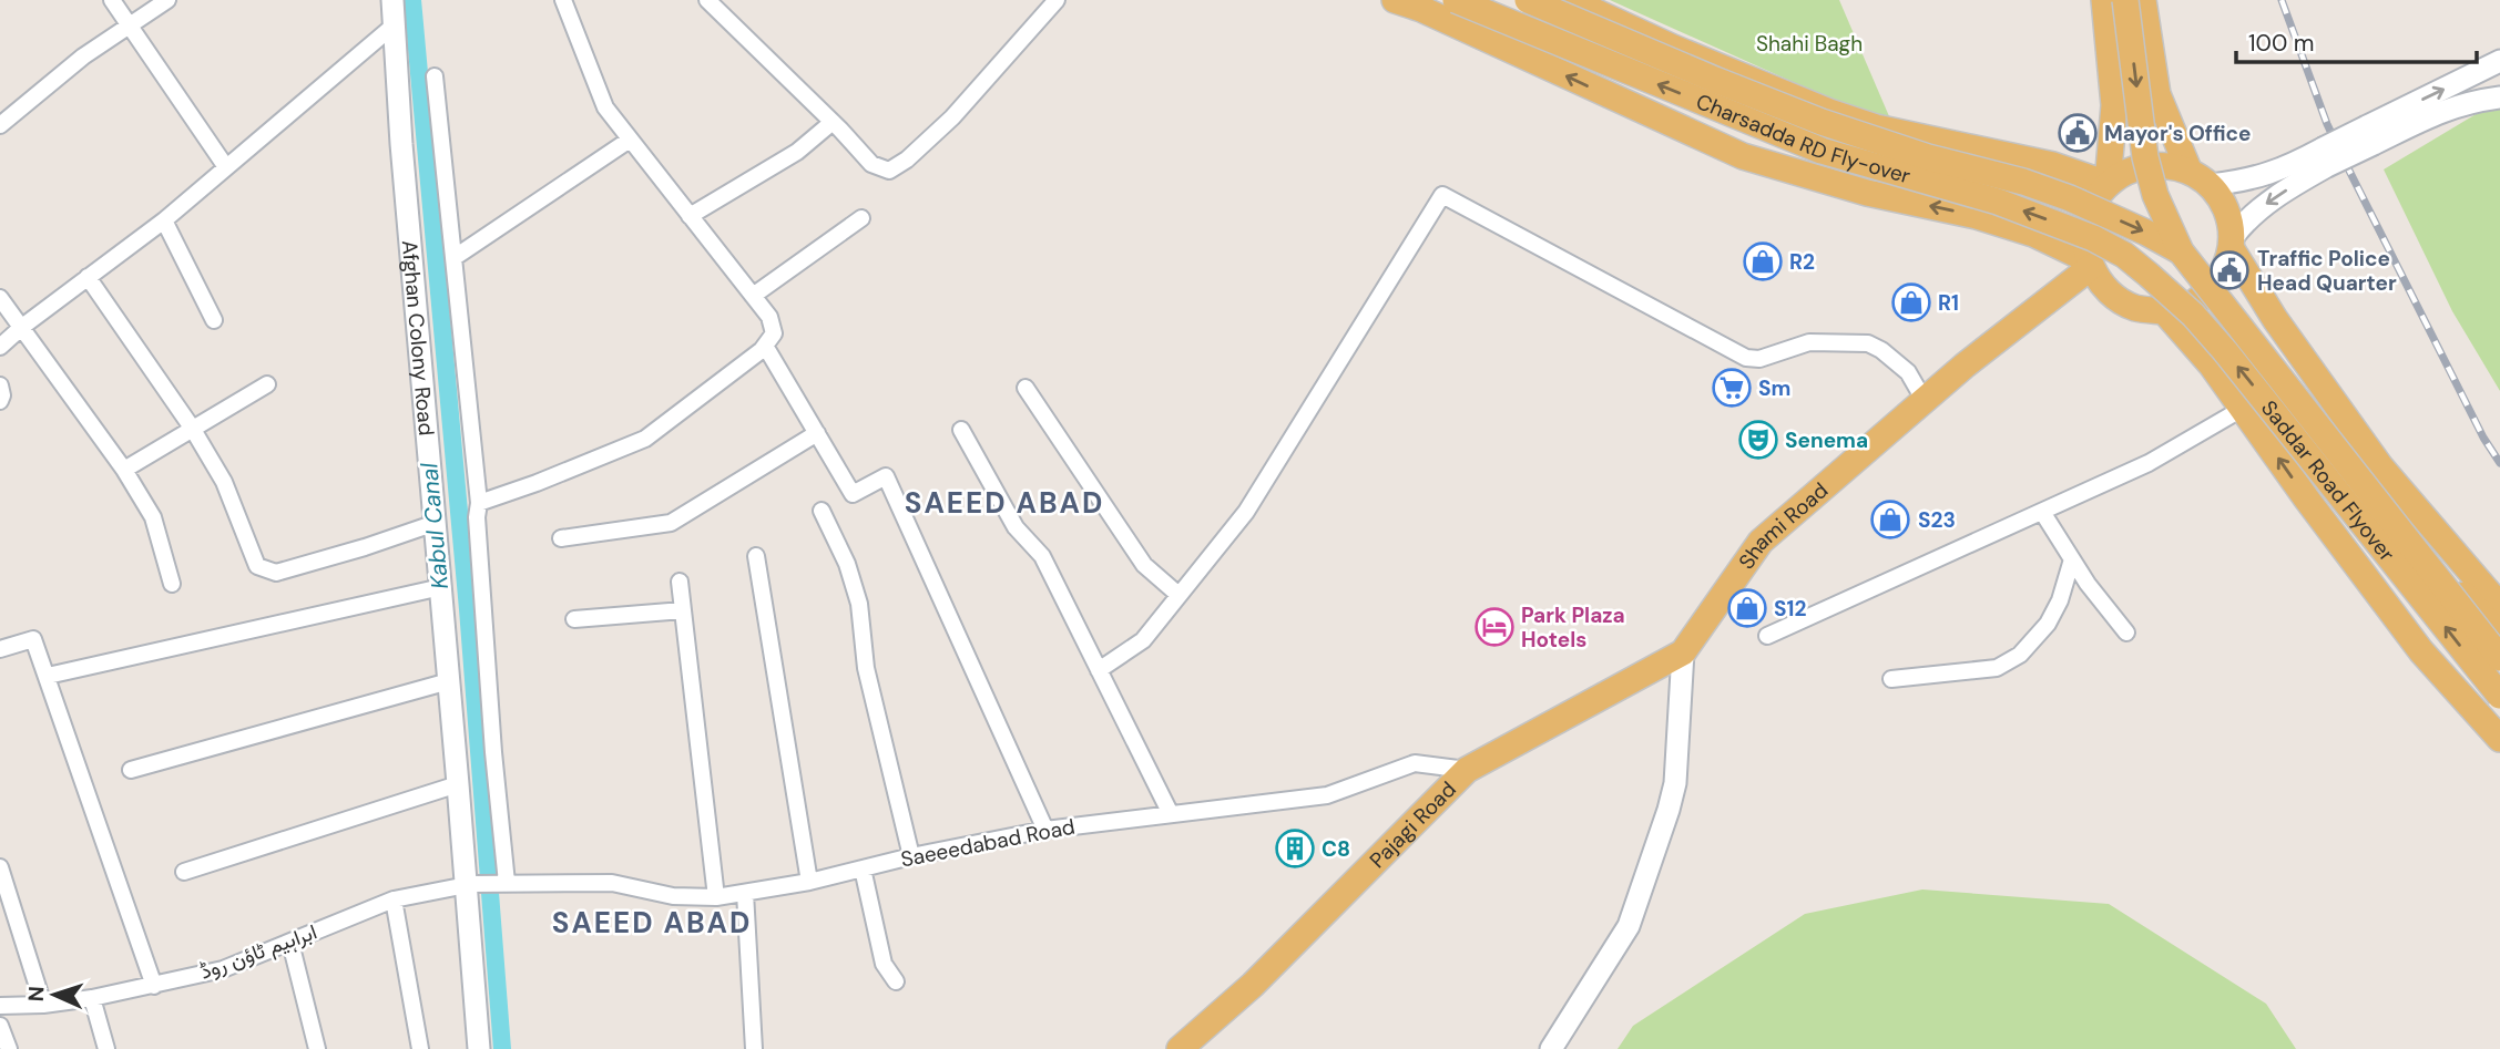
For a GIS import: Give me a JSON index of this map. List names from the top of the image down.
{
  "streets": {
    "main road": [
      "Charsadda RD Fly-over",
      "Afghan Colony Road",
      "Saddar Road Flyover",
      "Shami Road",
      "Pajagi Road"
    ],
    "street": ["Saeeedabad Road", "ابراہیم ٹاؤن روڈ"]
  },
  "crossings": [
    ["Charsadda RD Fly-over", "Saddar Road Flyover"],
    ["Afghan Colony Road", "Saeeedabad Road"],
    ["Afghan Colony Road", "ابراہیم ٹاؤن روڈ"],
    ["Shami Road", "Pajagi Road"],
    ["Pajagi Road", "Saeeedabad Road"],
    ["Saeeedabad Road", "ابراہیم ٹاؤن روڈ"]
  ],
  "districts": ["SAEED ABAD", "SAEED ABAD"],
  "water": ["Kabul Canal"],
  "parks": ["Shahi Bagh"],
  "places": {
    "public building": ["Mayor's Office", "Traffic Police Head Quarter"],
    "shop": [
      "R2",
      "R1",
      "S23",
      "S12"
    ],
    "supermarket": ["Sm"],
    "theatre": ["Senema"],
    "hotel": ["Park Plaza Hotels"],
    "building": ["C8"]
  },
  "scale_bar": "100 m",
  "north": "left"
}
